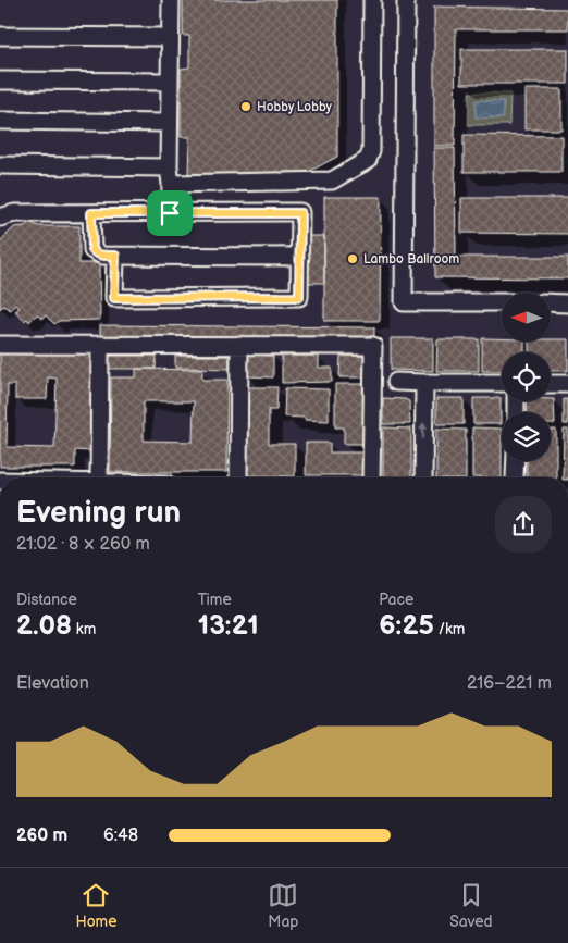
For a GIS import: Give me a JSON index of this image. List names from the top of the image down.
{
  "places": ["Hobby Lobby", "Lambo Ballroom"],
  "north": "left",
  "page": {
    "heading": ["Evening run", "21:02 · 8 × 260 m"],
    "stats": [
      ["Distance", "2.08 km"],
      ["Time", "13:21"],
      ["Pace", "6:25 /km"]
    ],
    "chart": ["Elevation", "216–221 m"],
    "list": [
      {
        "name": "260 m",
        "note": "6:48"
      }
    ],
    "tabs": ["Home", "Map", "Saved"]
  }
}
